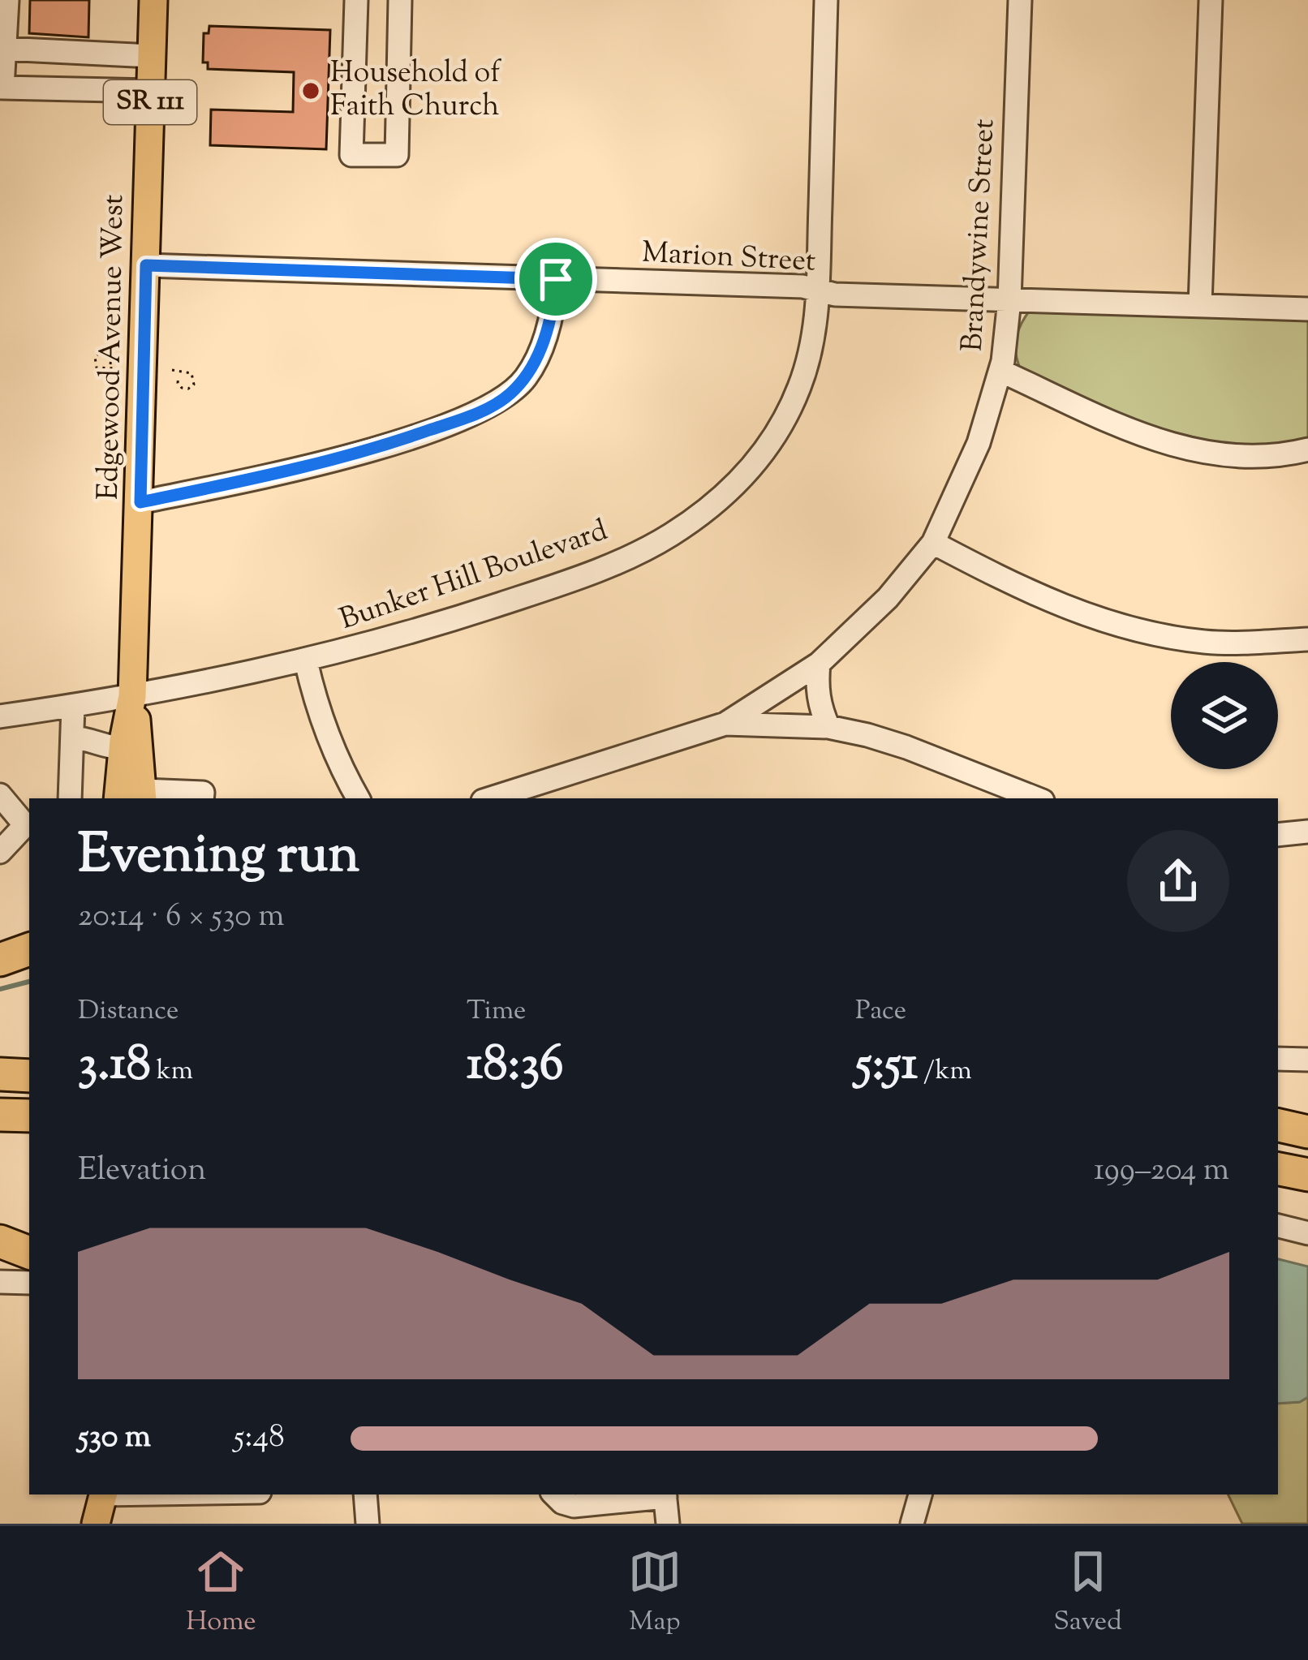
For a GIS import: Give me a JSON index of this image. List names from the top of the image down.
{
  "streets": {
    "main road": ["SR 111", "Edgewood Avenue West"],
    "street": ["Brandywine Street", "Marion Street", "Bunker Hill Boulevard"]
  },
  "crossings": [
    ["Brandywine Street", "Marion Street"],
    ["Marion Street", "Edgewood Avenue West"],
    ["Marion Street", "Bunker Hill Boulevard"],
    ["Edgewood Avenue West", "Bunker Hill Boulevard"]
  ],
  "places": ["Household of Faith Church"],
  "page": {
    "heading": ["Evening run", "20:14 · 6 × 530 m"],
    "stats": [
      ["Distance", "3.18 km"],
      ["Time", "18:36"],
      ["Pace", "5:51 /km"]
    ],
    "chart": ["Elevation", "199–204 m"],
    "list": [
      {
        "name": "530 m",
        "note": "5:48"
      }
    ],
    "tabs": ["Home", "Map", "Saved"]
  }
}
